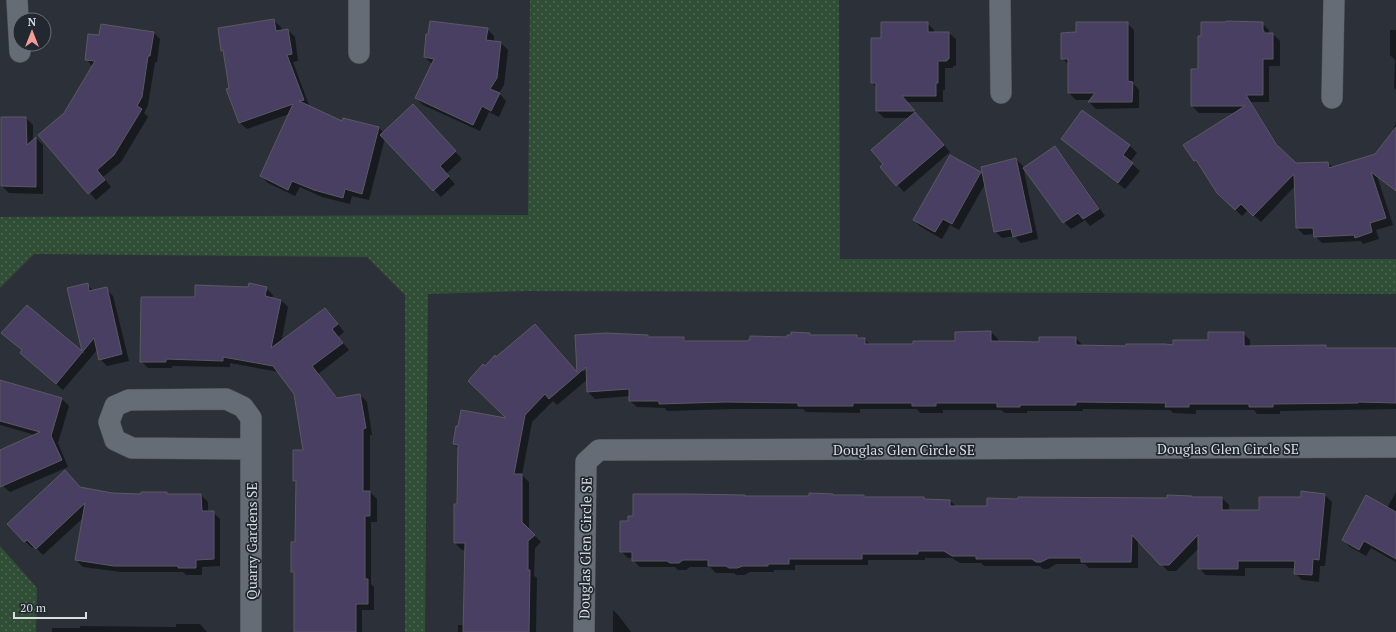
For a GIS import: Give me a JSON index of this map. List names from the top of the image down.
{
  "streets": {
    "street": ["Douglas Glen Circle SE", "Quarry Gardens SE"]
  },
  "scale_bar": "20 m",
  "north": "top"
}
